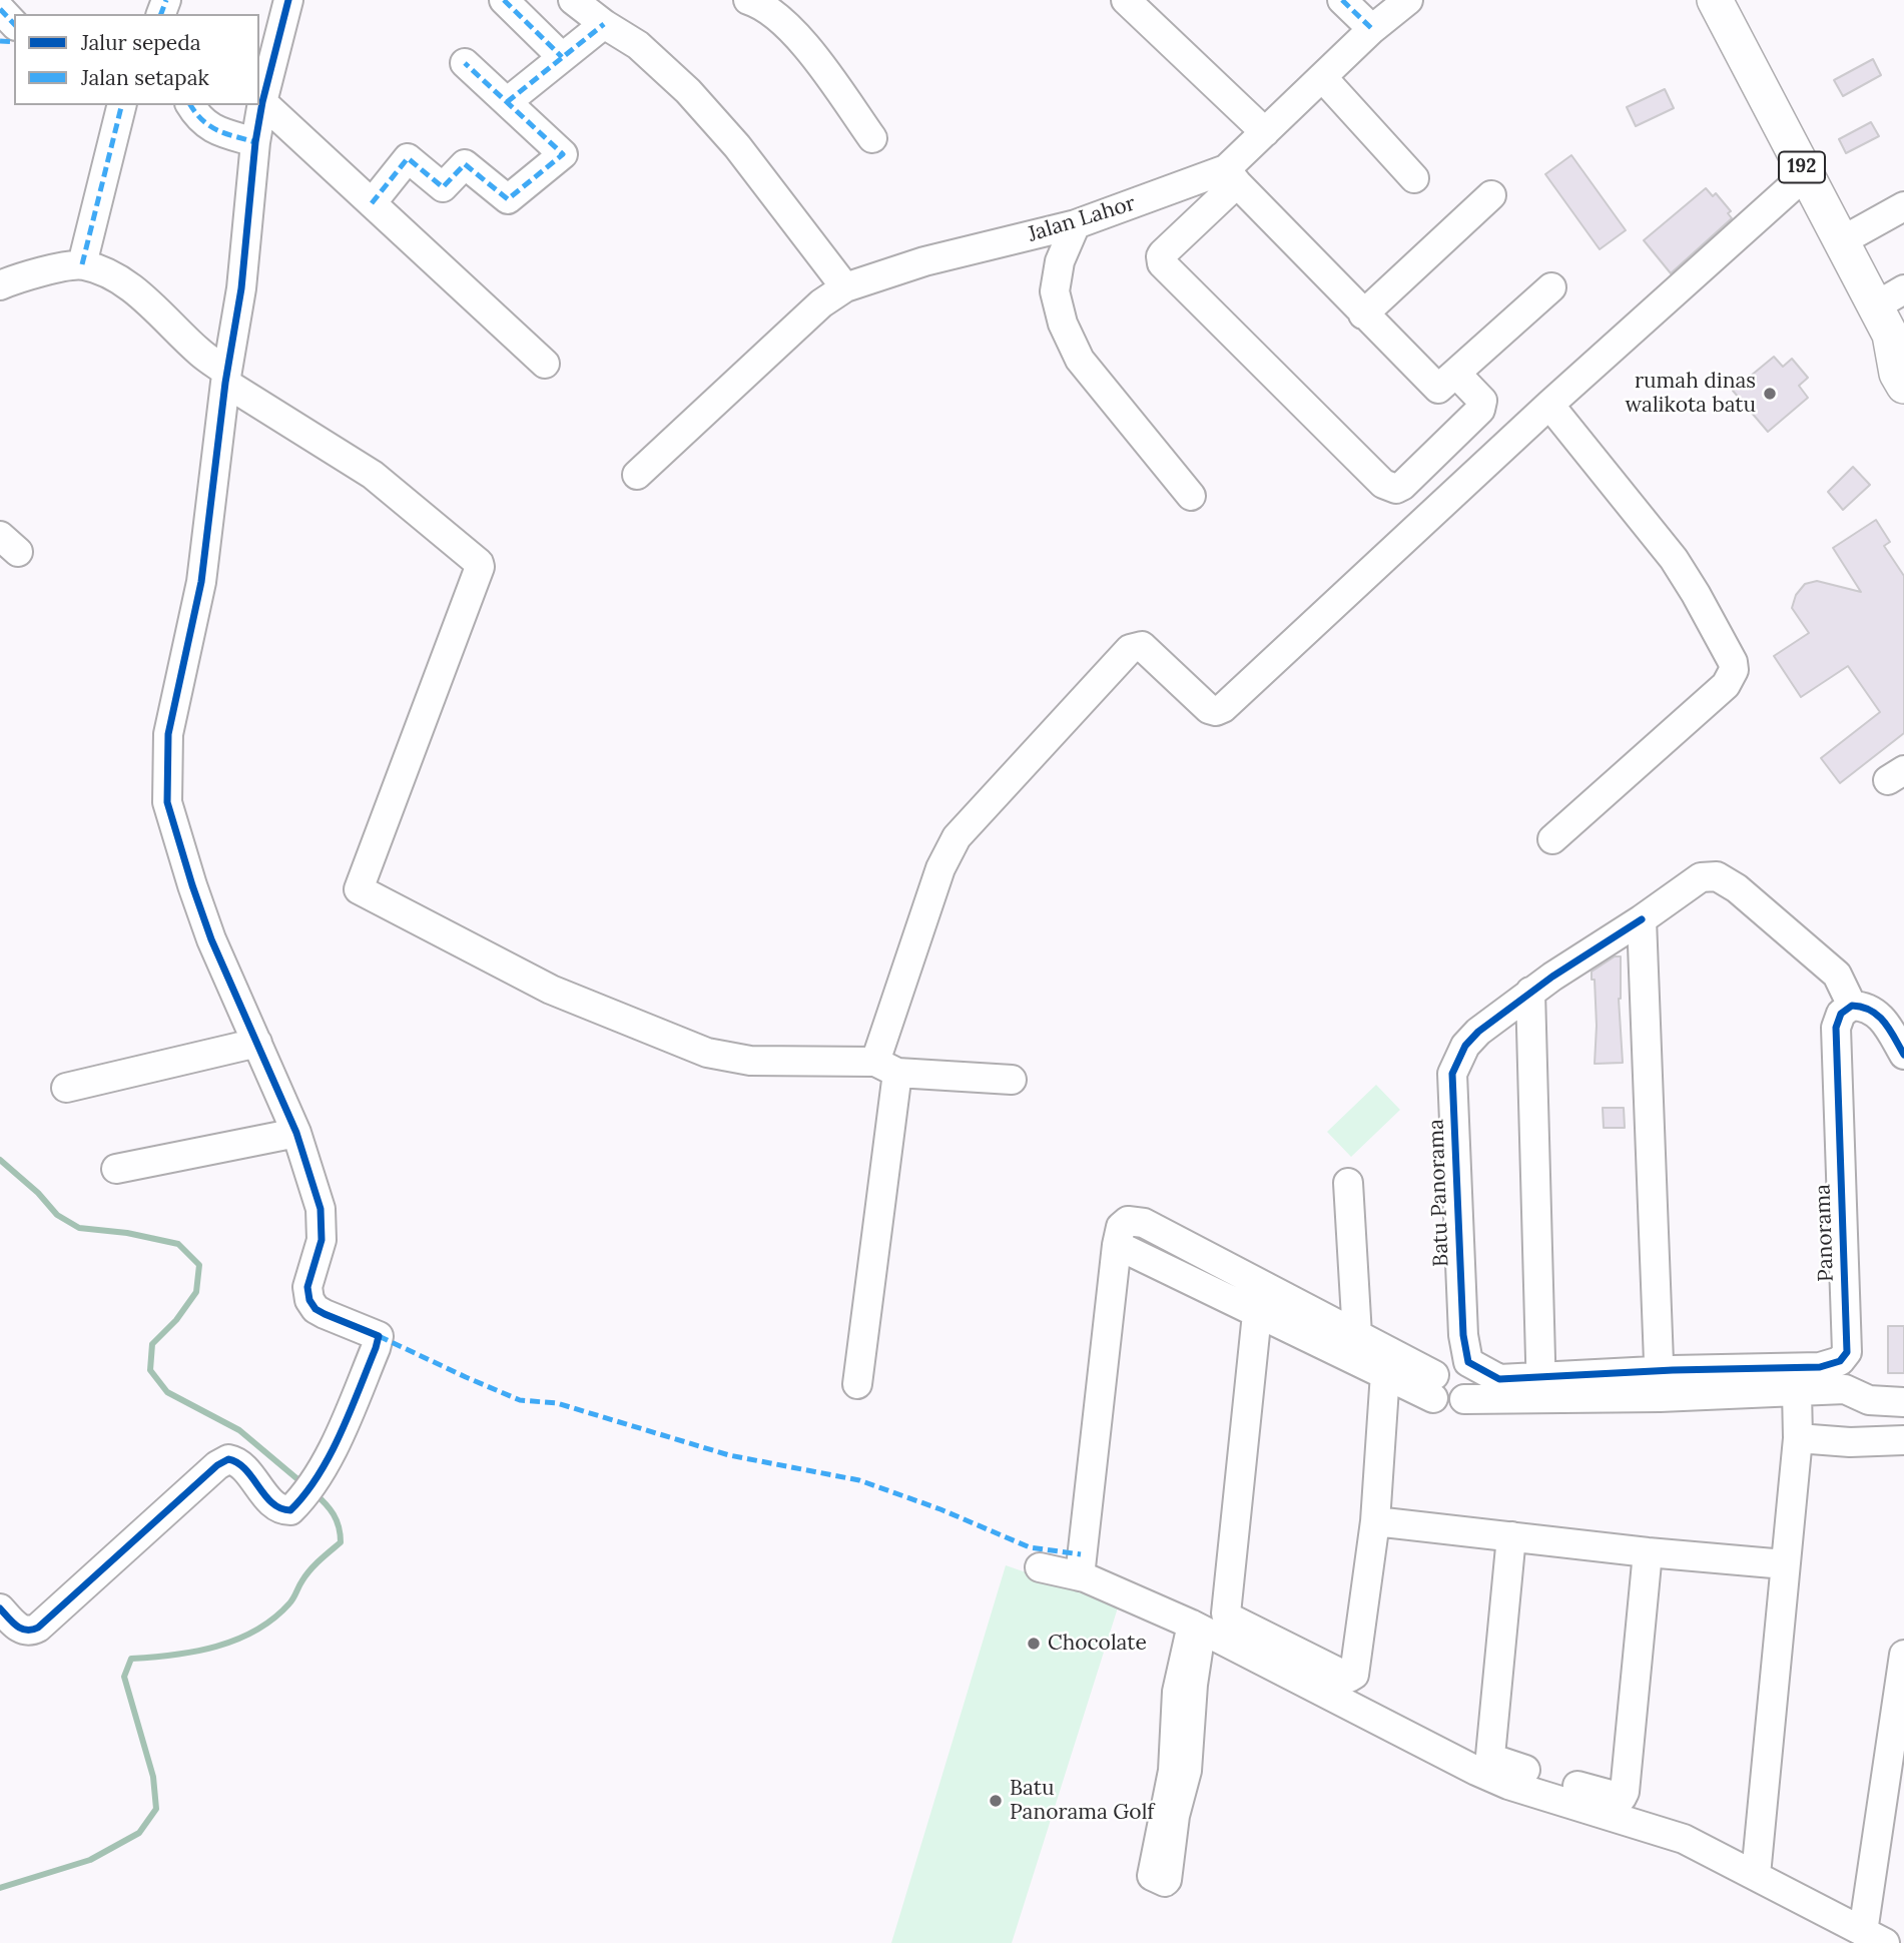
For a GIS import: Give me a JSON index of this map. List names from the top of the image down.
{
  "streets": {
    "main road": ["192"],
    "street": ["Jalan Lahor", "Batu Panorama", "Panorama"]
  },
  "crossings": [
    ["Batu Panorama", "Panorama"]
  ],
  "places": ["rumah dinas walikota batu", "Chocolate", "Batu Panorama Golf"],
  "legend": ["Jalur sepeda", "Jalan setapak"]
}
